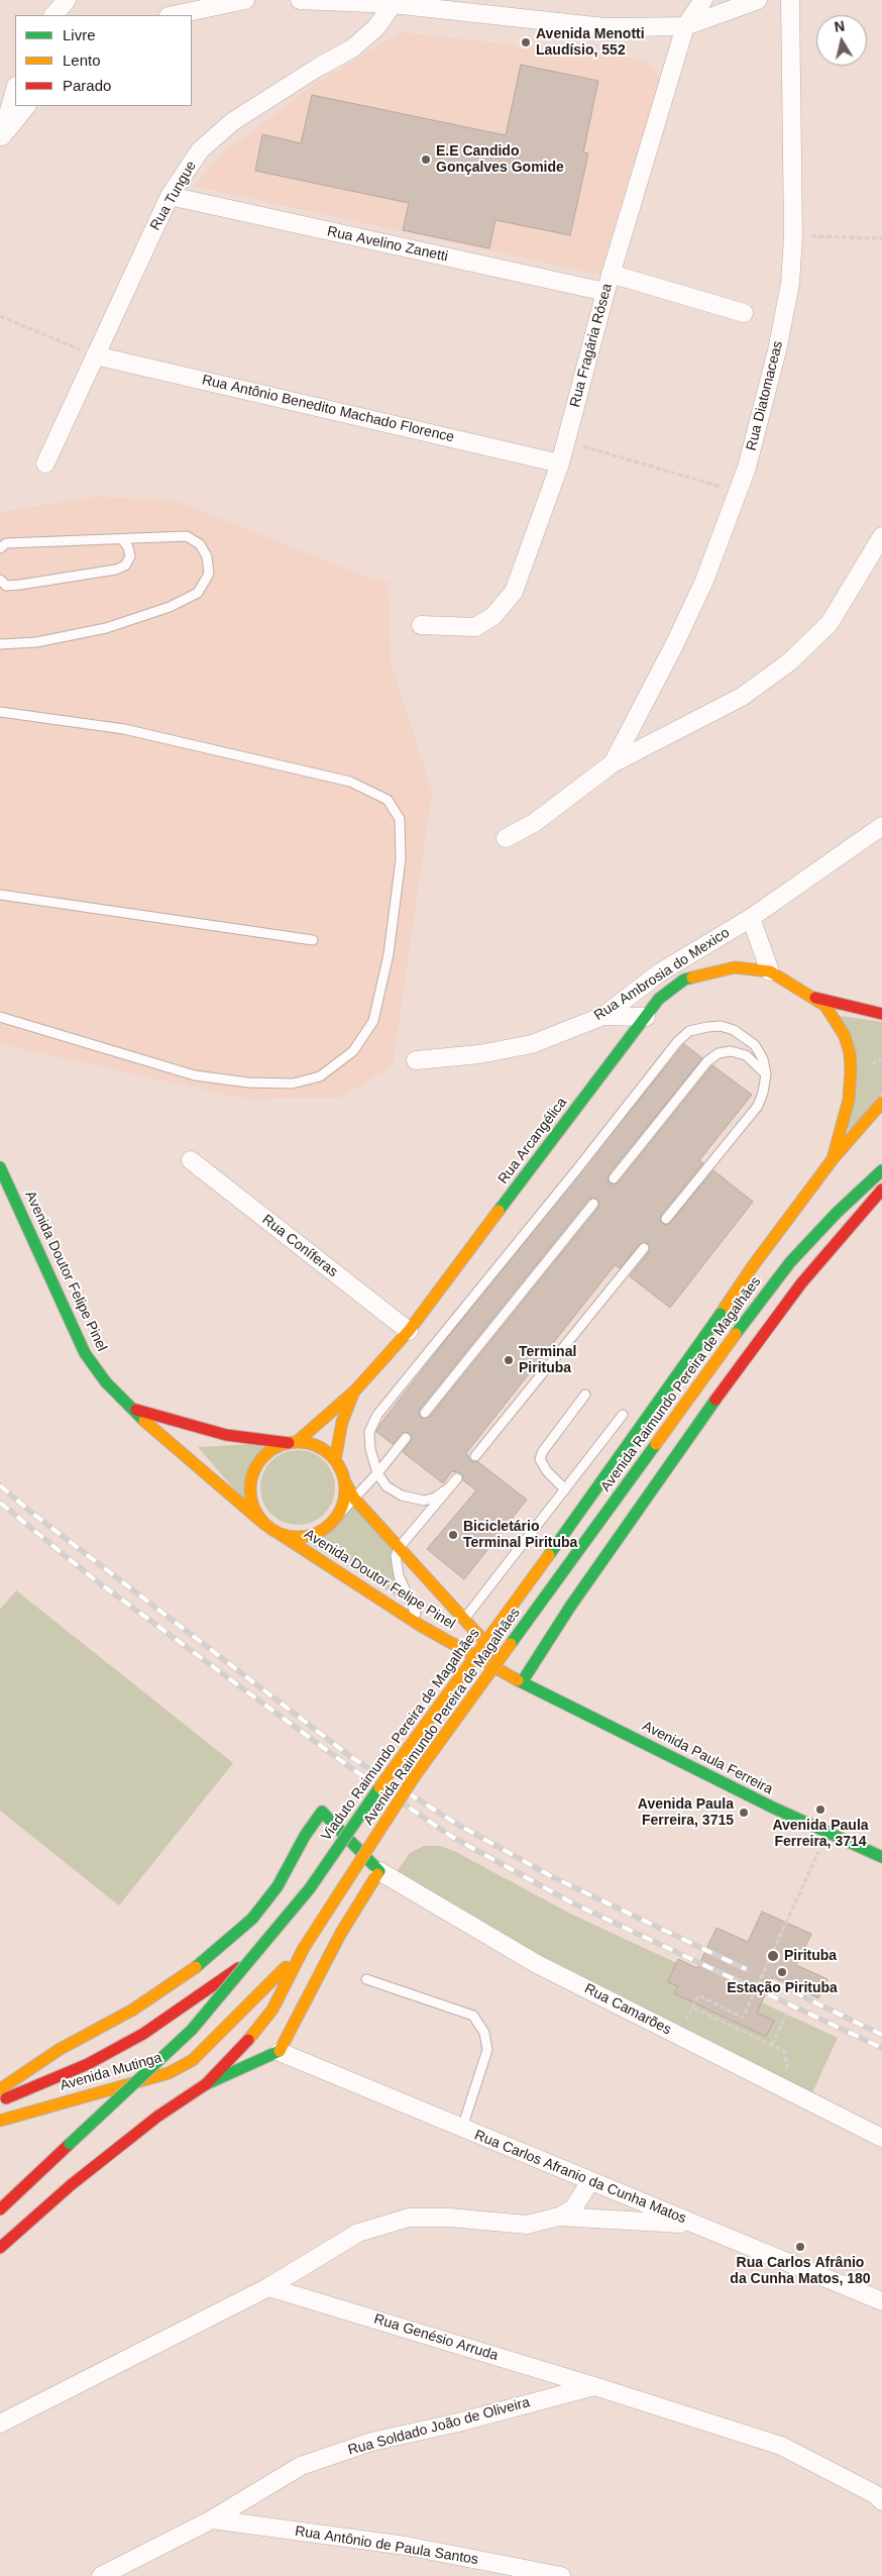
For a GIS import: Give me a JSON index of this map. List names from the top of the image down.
{
  "streets": {
    "main road": [
      "Rua Arcangélica",
      "Avenida Doutor Felipe Pinel",
      "Avenida Raimundo Pereira de Magalhães",
      "Viaduto Raimundo Pereira de Magalhães",
      "Avenida Paula Ferreira",
      "Avenida Mutinga"
    ],
    "street": [
      "Rua Tungue",
      "Rua Avelino Zanetti",
      "Rua Fragária Rósea",
      "Rua Diatomaceas",
      "Rua Antônio Benedito Machado Florence",
      "Rua Ambrosia do Mexico",
      "Rua Coníferas",
      "Rua Camarões",
      "Rua Carlos Afranio da Cunha Matos",
      "Rua Genésio Arruda",
      "Rua Soldado João de Oliveira",
      "Rua Antônio de Paula Santos"
    ]
  },
  "crossings": [
    ["Rua Tungue", "Rua Avelino Zanetti"],
    ["Rua Tungue", "Rua Antônio Benedito Machado Florence"],
    ["Rua Avelino Zanetti", "Rua Fragária Rósea"],
    ["Rua Fragária Rósea", "Rua Antônio Benedito Machado Florence"],
    ["Rua Arcangélica", "Rua Coníferas"],
    ["Rua Arcangélica", "Avenida Doutor Felipe Pinel"],
    ["Avenida Doutor Felipe Pinel", "Avenida Paula Ferreira"],
    ["Avenida Raimundo Pereira de Magalhães", "Viaduto Raimundo Pereira de Magalhães"],
    ["Avenida Raimundo Pereira de Magalhães", "Avenida Mutinga"],
    ["Viaduto Raimundo Pereira de Magalhães", "Avenida Mutinga"],
    ["Rua Genésio Arruda", "Rua Soldado João de Oliveira"],
    ["Rua Soldado João de Oliveira", "Rua Antônio de Paula Santos"]
  ],
  "places": [
    "Avenida Menotti Laudísio, 552",
    "E.E Candido Gonçalves Gomide",
    "Terminal Pirituba",
    "Bicicletário Terminal Pirituba",
    "Avenida Paula Ferreira, 3714",
    "Avenida Paula Ferreira, 3715",
    "Pirituba",
    "Estação Pirituba",
    "Rua Carlos Afrânio da Cunha Matos, 180"
  ],
  "legend": ["Livre", "Lento", "Parado"],
  "north": "top"
}
